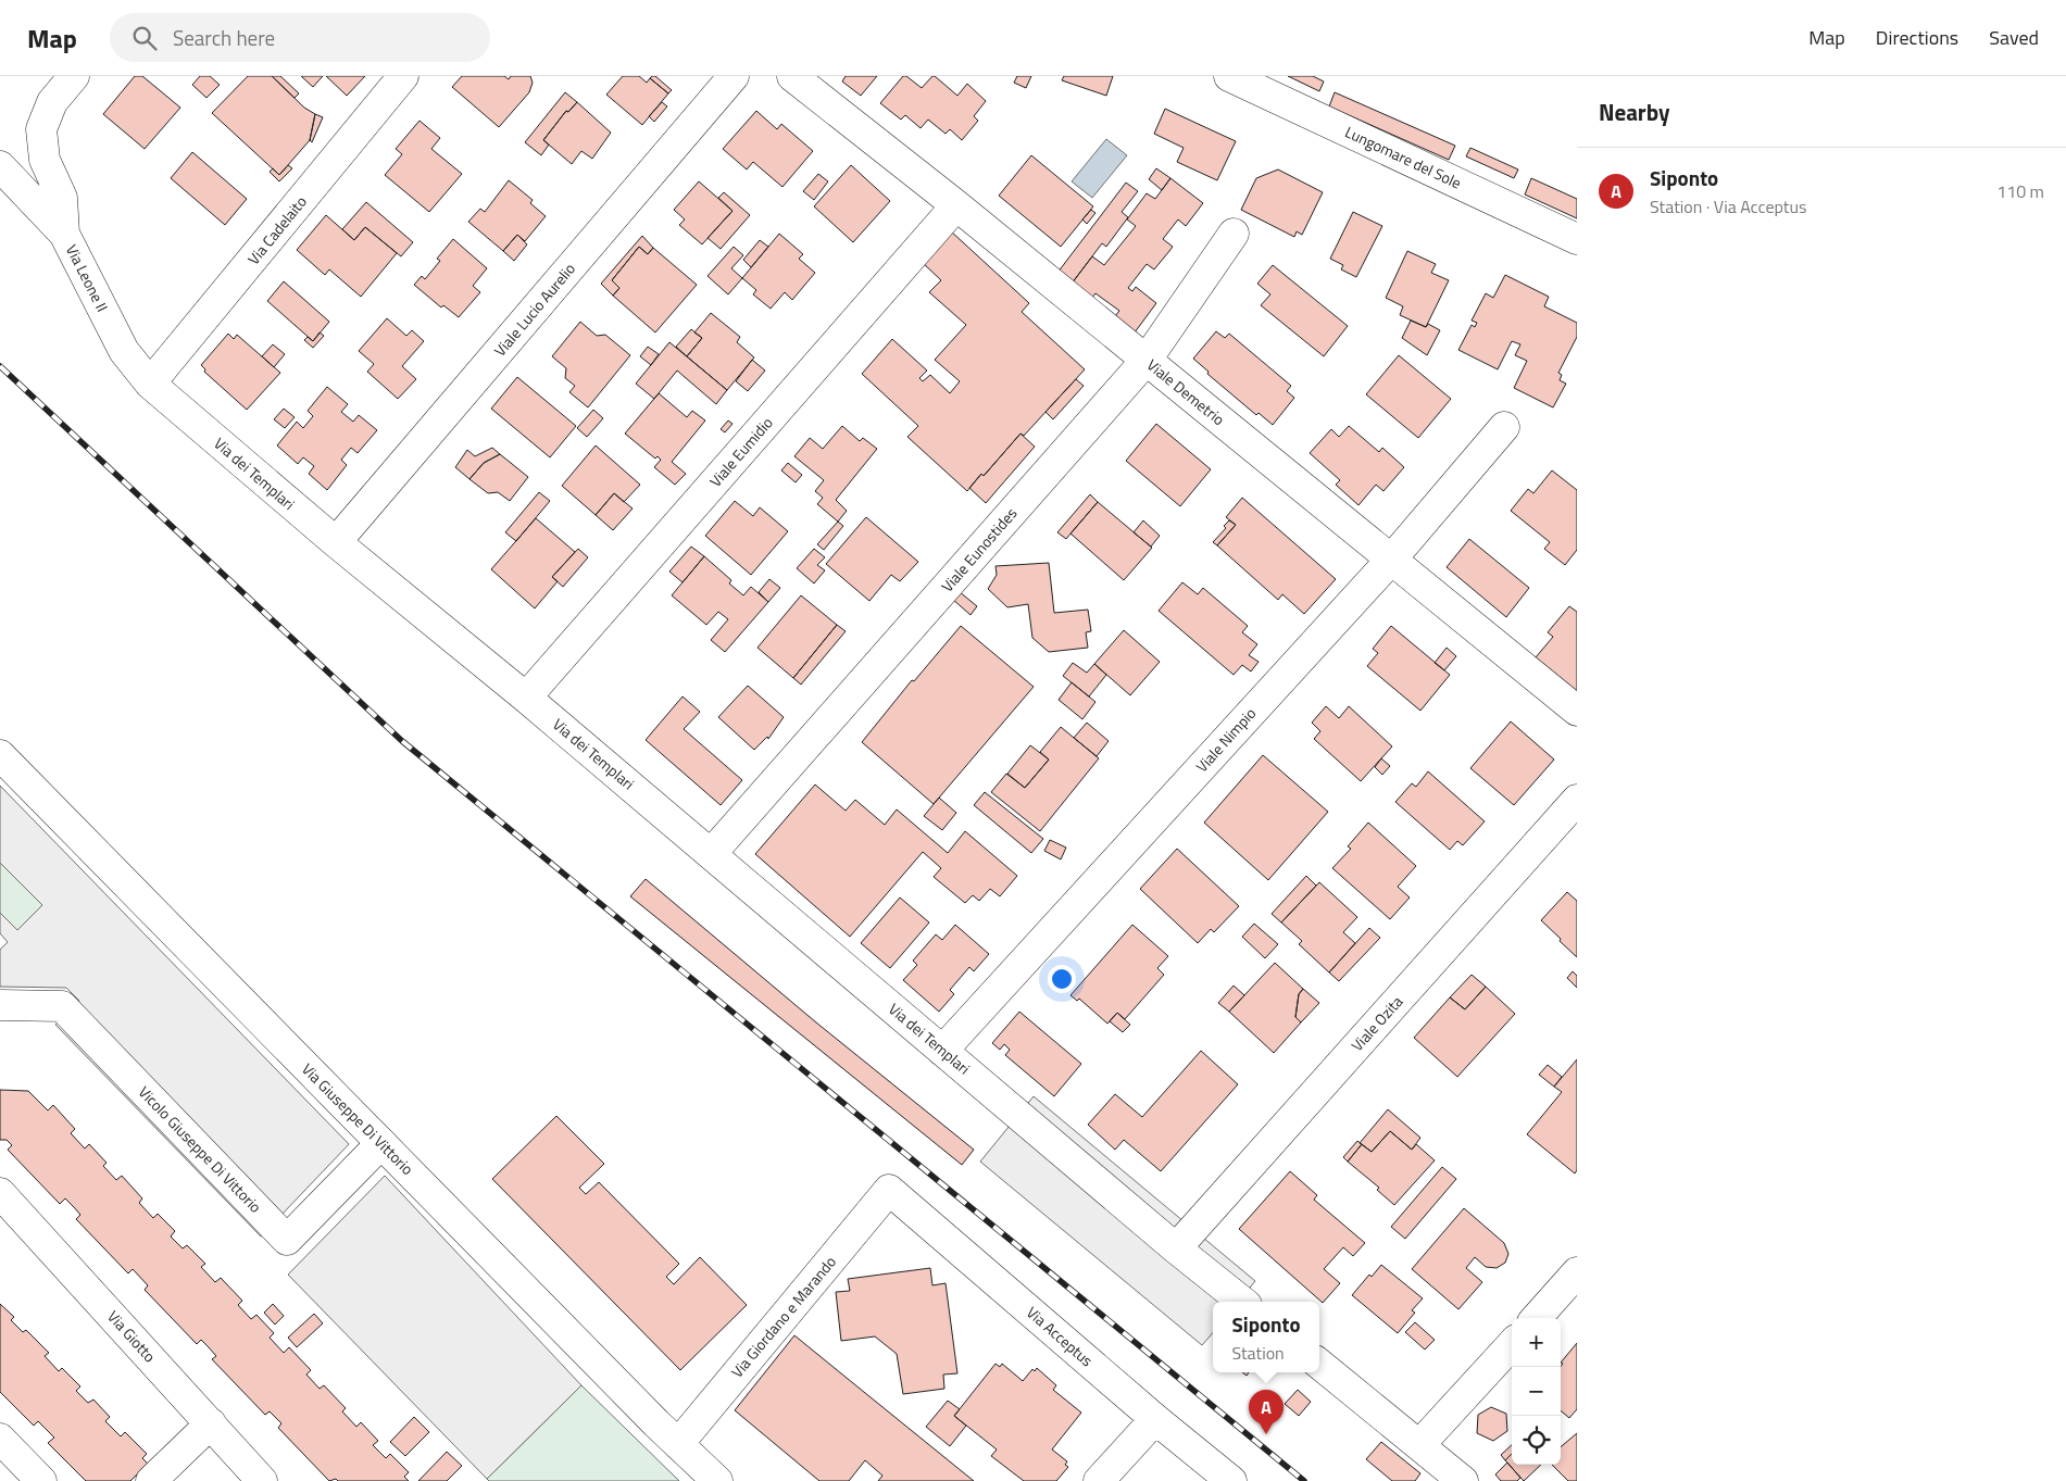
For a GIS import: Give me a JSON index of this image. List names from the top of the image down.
{
  "streets": {
    "street": [
      "Lungomare del Sole",
      "Via Cadelaito",
      "Via Leone II",
      "Viale Lucio Aurelio",
      "Viale Demetrio",
      "Viale Eumidio",
      "Via dei Templari",
      "Viale Eunostides",
      "Viale Nimpio",
      "Viale Ozita",
      "Via Giuseppe Di Vittorio",
      "Vicolo Giuseppe Di Vittorio",
      "Via Giordano e Marando",
      "Via Giotto",
      "Via Acceptus"
    ]
  },
  "crossings": [
    ["Via Cadelaito", "Via Leone II"],
    ["Via Cadelaito", "Via dei Templari"],
    ["Via Leone II", "Via dei Templari"],
    ["Viale Lucio Aurelio", "Via dei Templari"],
    ["Viale Demetrio", "Viale Eumidio"],
    ["Viale Demetrio", "Viale Eunostides"],
    ["Viale Demetrio", "Viale Nimpio"],
    ["Viale Eumidio", "Via dei Templari"],
    ["Via dei Templari", "Viale Eunostides"],
    ["Via dei Templari", "Viale Nimpio"],
    ["Via dei Templari", "Viale Ozita"],
    ["Via Giuseppe Di Vittorio", "Vicolo Giuseppe Di Vittorio"],
    ["Via Giuseppe Di Vittorio", "Via Giordano e Marando"],
    ["Via Giordano e Marando", "Via Acceptus"]
  ],
  "page": {
    "header": "Map",
    "search": "Search here",
    "nav": ["Map", "Directions", "Saved"],
    "heading": "Nearby",
    "list": [
      {
        "mark": "A",
        "name": "Siponto",
        "note": "Station · Via Acceptus",
        "value": "110 m"
      }
    ],
    "popup": ["Siponto", "Station"],
    "map_buttons": ["+", "−"],
    "pins": "A"
  }
}
